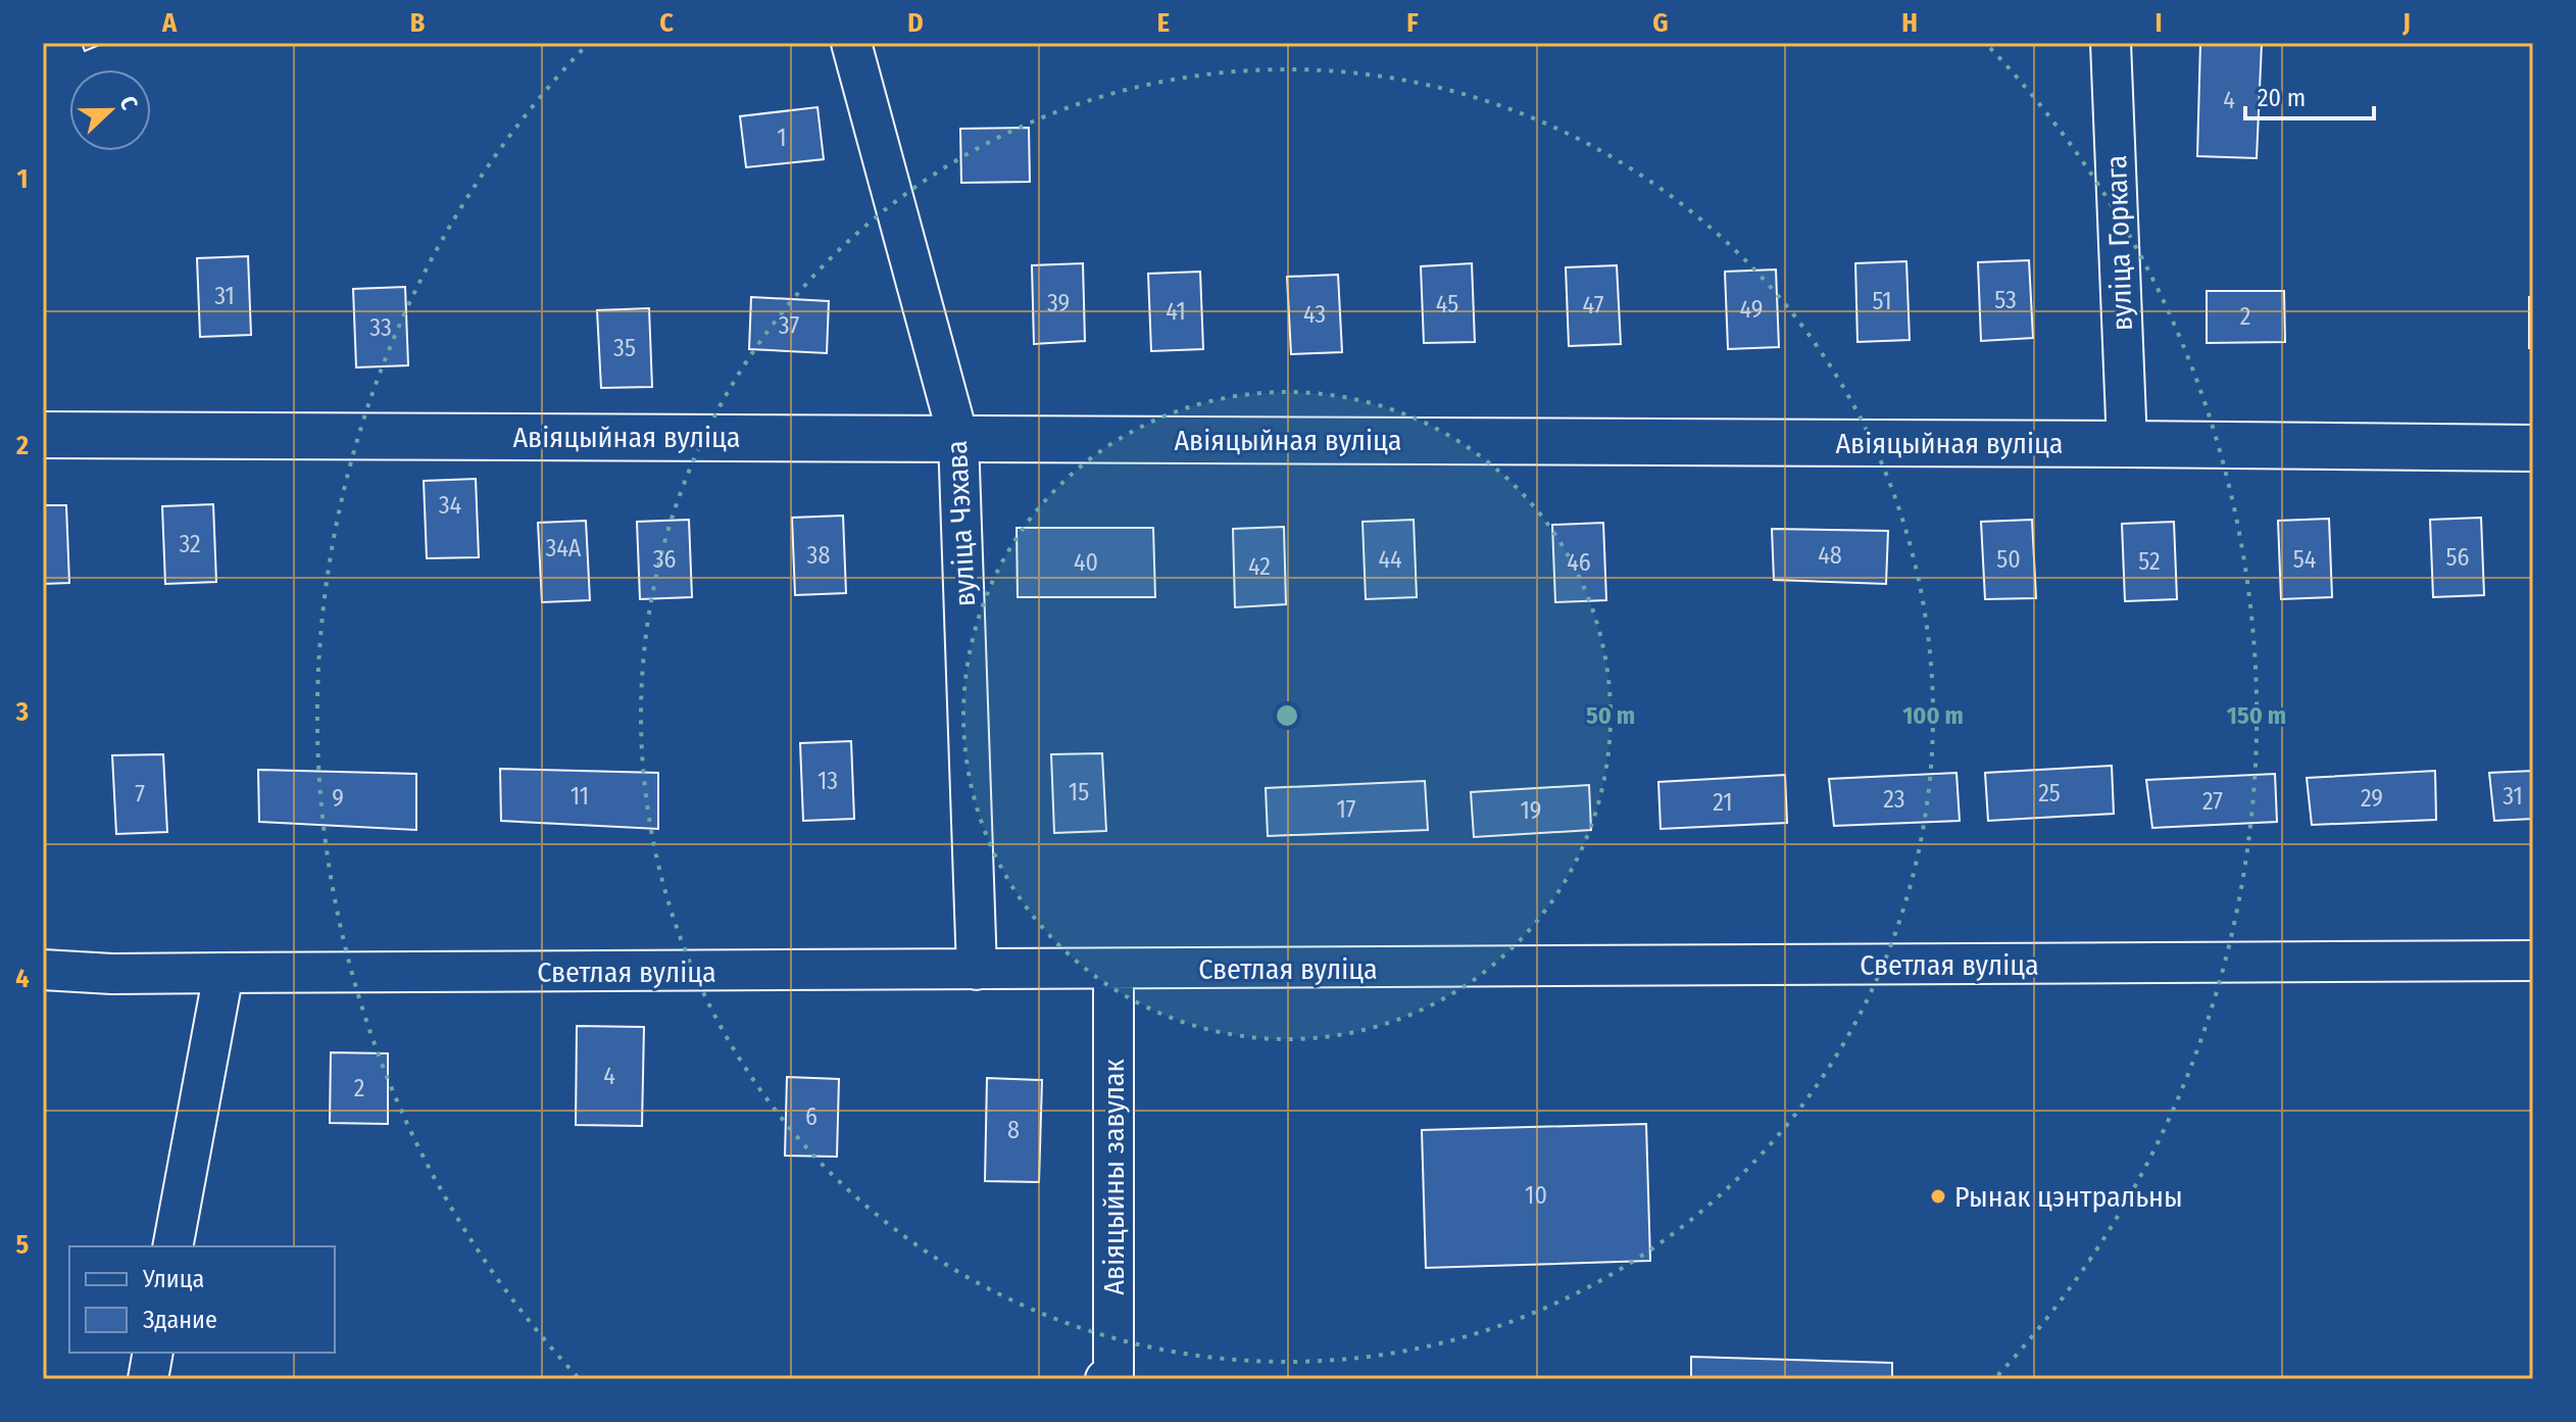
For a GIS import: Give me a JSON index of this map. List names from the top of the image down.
{
  "streets": {
    "street": [
      "вуліца Горкага",
      "Авіяцыйная вуліца",
      "вуліца Чэхава",
      "Светлая вуліца",
      "Авіяцыйны завулак"
    ]
  },
  "crossings": [
    ["вуліца Горкага", "Авіяцыйная вуліца"],
    ["Авіяцыйная вуліца", "вуліца Чэхава"],
    ["вуліца Чэхава", "Светлая вуліца"],
    ["Светлая вуліца", "Авіяцыйны завулак"]
  ],
  "places": ["Рынак цэнтральны"],
  "house_numbers": [
    "4",
    "1",
    "31",
    "53",
    "51",
    "39",
    "45",
    "47",
    "49",
    "41",
    "43",
    "2",
    "37",
    "33",
    "35",
    "34",
    "32",
    "34А",
    "38",
    "48",
    "56",
    "36",
    "44",
    "50",
    "54",
    "52",
    "40",
    "46",
    "42",
    "13",
    "15",
    "25",
    "7",
    "11",
    "31",
    "9",
    "29",
    "23",
    "27",
    "21",
    "17",
    "19",
    "4",
    "2",
    "6",
    "8",
    "10"
  ],
  "legend": ["Улица", "Здание"],
  "scale_bar": "20 m",
  "north": "right",
  "grid": {
    "columns": [
      "A",
      "B",
      "C",
      "D",
      "E",
      "F",
      "G",
      "H",
      "I",
      "J"
    ],
    "rows": [
      "1",
      "2",
      "3",
      "4",
      "5"
    ]
  },
  "rings": ["50 m", "100 m", "150 m"]
}
